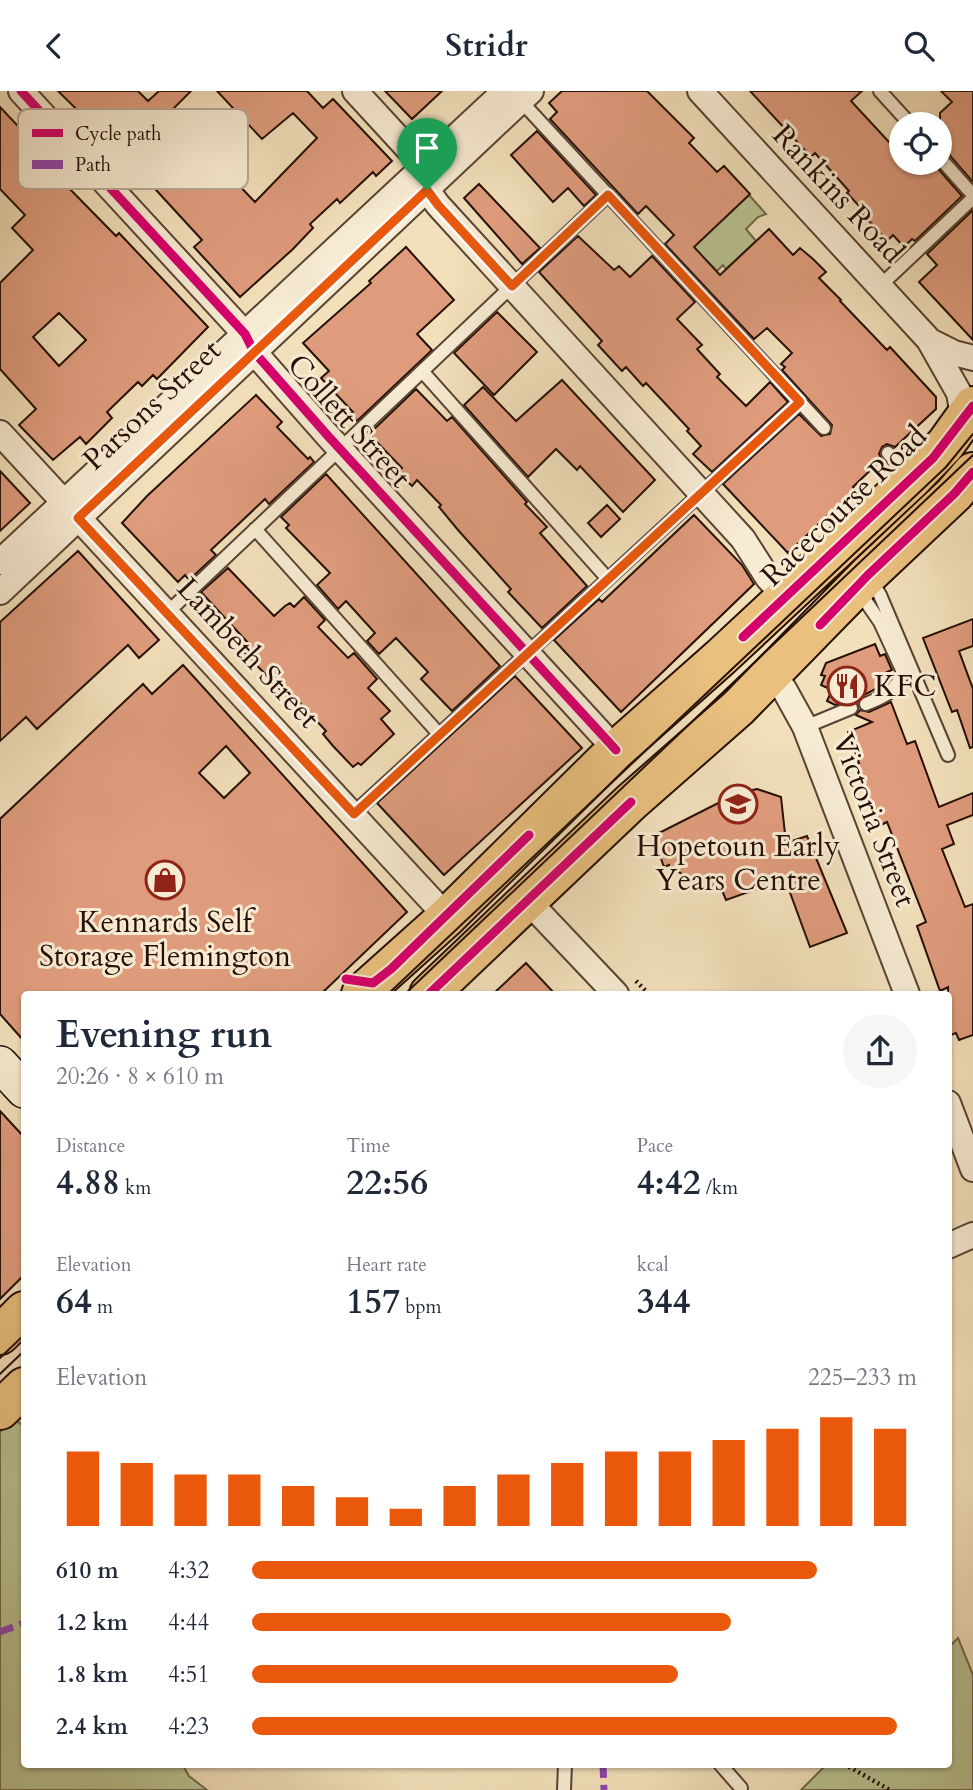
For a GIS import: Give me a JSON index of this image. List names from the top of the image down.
{
  "streets": {
    "highway": ["Racecourse Road"],
    "street": [
      "Rankins Road",
      "Parsons Street",
      "Collett Street",
      "Lambeth Street",
      "Victoria Street"
    ]
  },
  "crossings": [
    ["Rankins Road", "Racecourse Road"],
    ["Parsons Street", "Collett Street"],
    ["Parsons Street", "Lambeth Street"],
    ["Collett Street", "Racecourse Road"],
    ["Racecourse Road", "Lambeth Street"]
  ],
  "places": {
    "restaurant": ["KFC"],
    "school or university": ["Hopetoun Early Years Centre"],
    "shop": ["Kennards Self Storage Flemington"]
  },
  "legend": ["Cycle path", "Path"],
  "page": {
    "header": "Stridr",
    "heading": ["Evening run", "20:26 · 8 × 610 m"],
    "stats": [
      ["Distance", "4.88 km"],
      ["Time", "22:56"],
      ["Pace", "4:42 /km"],
      ["Elevation", "64 m"],
      ["Heart rate", "157 bpm"],
      ["kcal", "344"]
    ],
    "chart": ["Elevation", "225–233 m"],
    "list": [
      {
        "name": "610 m",
        "note": "4:32"
      },
      {
        "name": "1.2 km",
        "note": "4:44"
      },
      {
        "name": "1.8 km",
        "note": "4:51"
      },
      {
        "name": "2.4 km",
        "note": "4:23"
      }
    ]
  }
}
